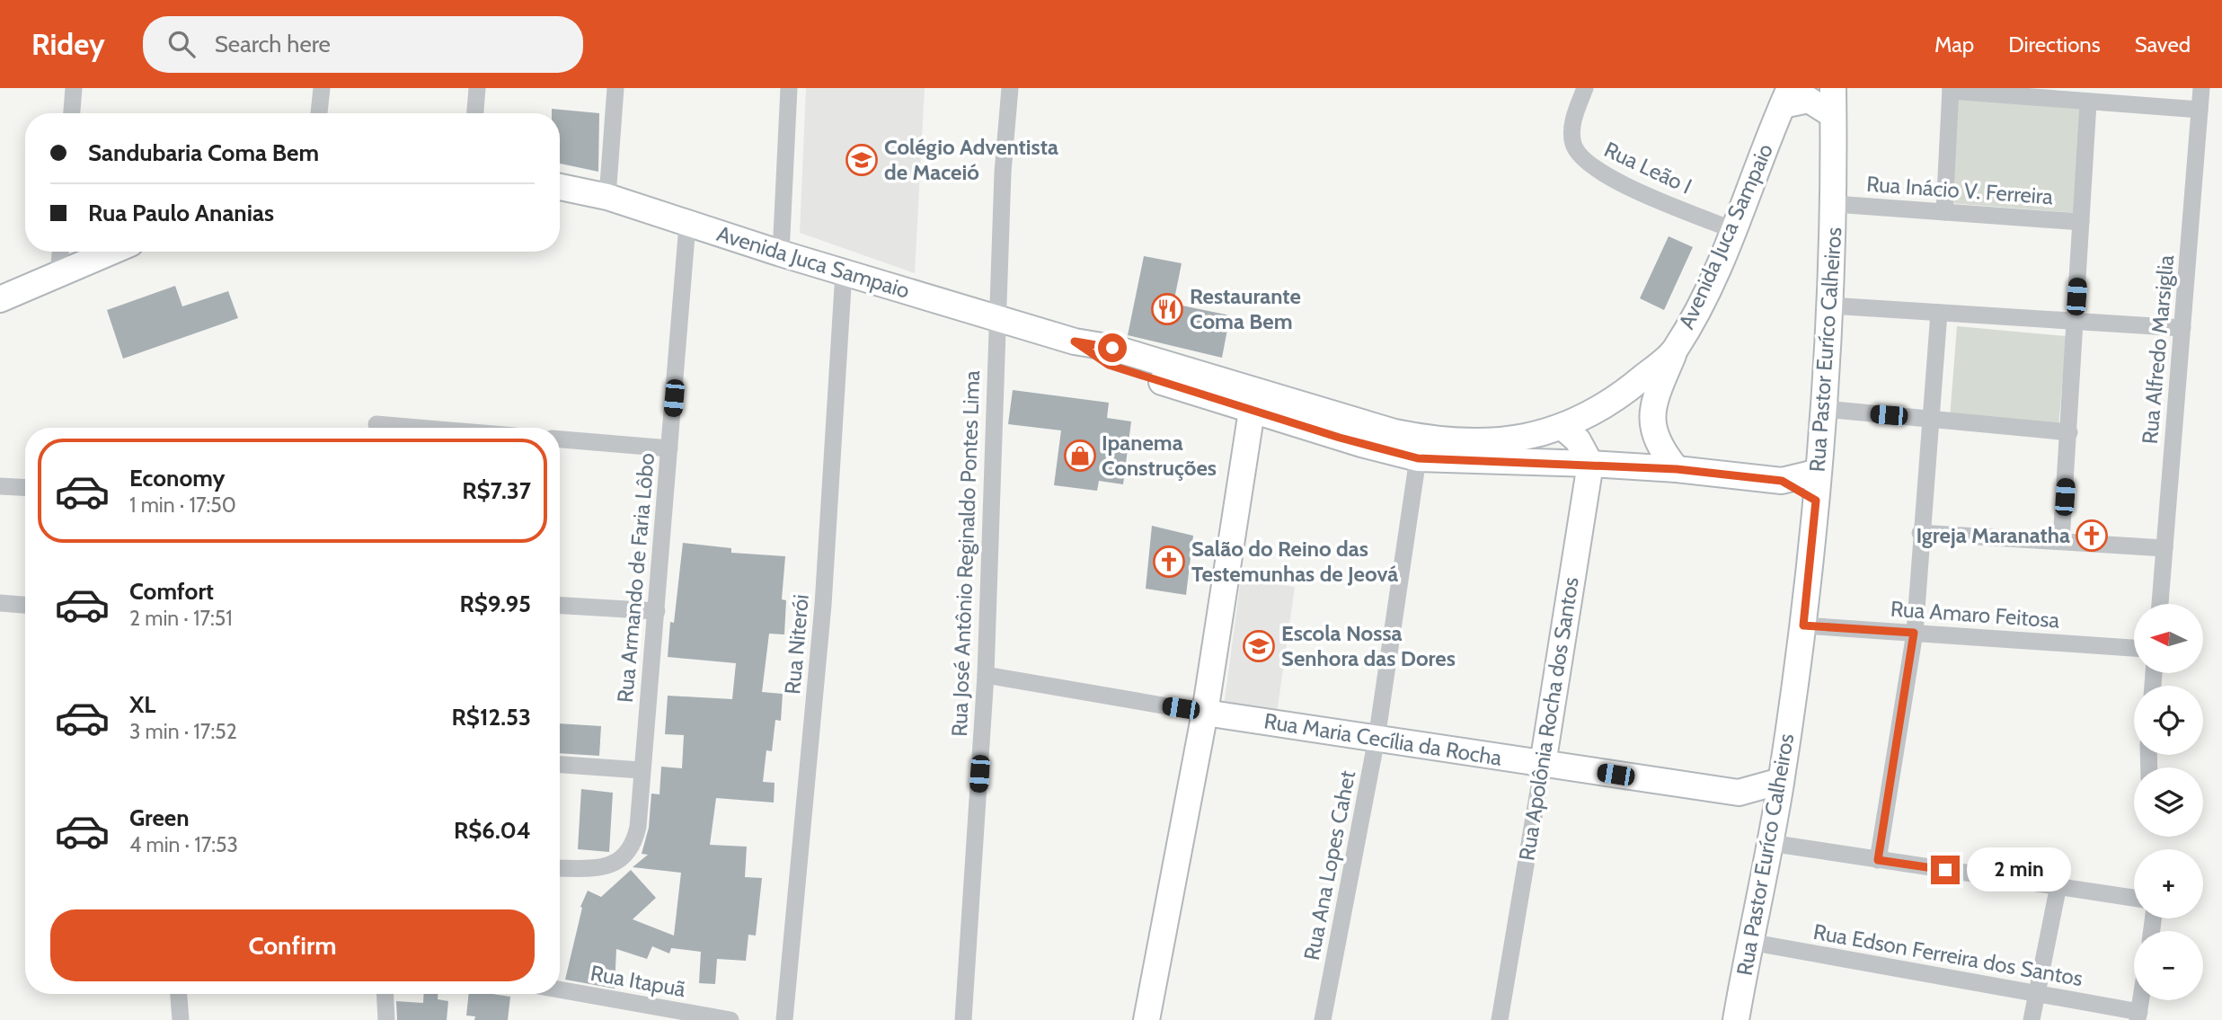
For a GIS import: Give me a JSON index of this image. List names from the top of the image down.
{
  "streets": {
    "main road": [
      "Avenida Juca Sampaio",
      "Rua Pastor Euríco Calheiros",
      "Rua Apolônia Rocha dos Santos",
      "Rua Maria Cecília da Rocha"
    ],
    "street": [
      "Rua Leão I",
      "Rua Inácio V. Ferreira",
      "Rua Alfredo Marsiglia",
      "Rua José Antônio Reginaldo Pontes Lima",
      "Rua Armando de Faria Lôbo",
      "Rua Amaro Feitosa",
      "Rua Niterói",
      "Rua Ana Lopes Cahet",
      "Rua Edson Ferreira dos Santos",
      "Rua Itapuã"
    ]
  },
  "crossings": [
    ["Rua Leão I", "Avenida Juca Sampaio"],
    ["Rua Inácio V. Ferreira", "Rua Pastor Euríco Calheiros"],
    ["Avenida Juca Sampaio", "Rua Pastor Euríco Calheiros"],
    ["Avenida Juca Sampaio", "Rua José Antônio Reginaldo Pontes Lima"],
    ["Avenida Juca Sampaio", "Rua Armando de Faria Lôbo"],
    ["Avenida Juca Sampaio", "Rua Niterói"],
    ["Avenida Juca Sampaio", "Rua Apolônia Rocha dos Santos"],
    ["Avenida Juca Sampaio", "Rua Ana Lopes Cahet"],
    ["Rua Pastor Euríco Calheiros", "Rua Amaro Feitosa"],
    ["Rua Pastor Euríco Calheiros", "Rua Maria Cecília da Rocha"],
    ["Rua Pastor Euríco Calheiros", "Rua Edson Ferreira dos Santos"],
    ["Rua José Antônio Reginaldo Pontes Lima", "Rua Maria Cecília da Rocha"],
    ["Rua Apolônia Rocha dos Santos", "Rua Maria Cecília da Rocha"],
    ["Rua Maria Cecília da Rocha", "Rua Ana Lopes Cahet"]
  ],
  "places": {
    "school or university": ["Colégio Adventista de Maceió", "Escola Nossa Senhora das Dores"],
    "restaurant": ["Restaurante Coma Bem"],
    "shop": ["Ipanema Construções"],
    "church": ["Igreja Maranatha", "Salão do Reino das Testemunhas de Jeová"]
  },
  "north": "left",
  "page": {
    "header": "Ridey",
    "search": "Search here",
    "nav": ["Map", "Directions", "Saved"],
    "banner": ["Sandubaria Coma Bem", "Rua Paulo Ananias"],
    "list": [
      {
        "name": "Economy",
        "note": "1 min · 17:50",
        "value": "R$7.37"
      },
      {
        "name": "Comfort",
        "note": "2 min · 17:51",
        "value": "R$9.95"
      },
      {
        "name": "XL",
        "note": "3 min · 17:52",
        "value": "R$12.53"
      },
      {
        "name": "Green",
        "note": "4 min · 17:53",
        "value": "R$6.04"
      }
    ],
    "map_buttons": ["+", "−"],
    "bubble": "2 min",
    "buttons": "Confirm"
  }
}
